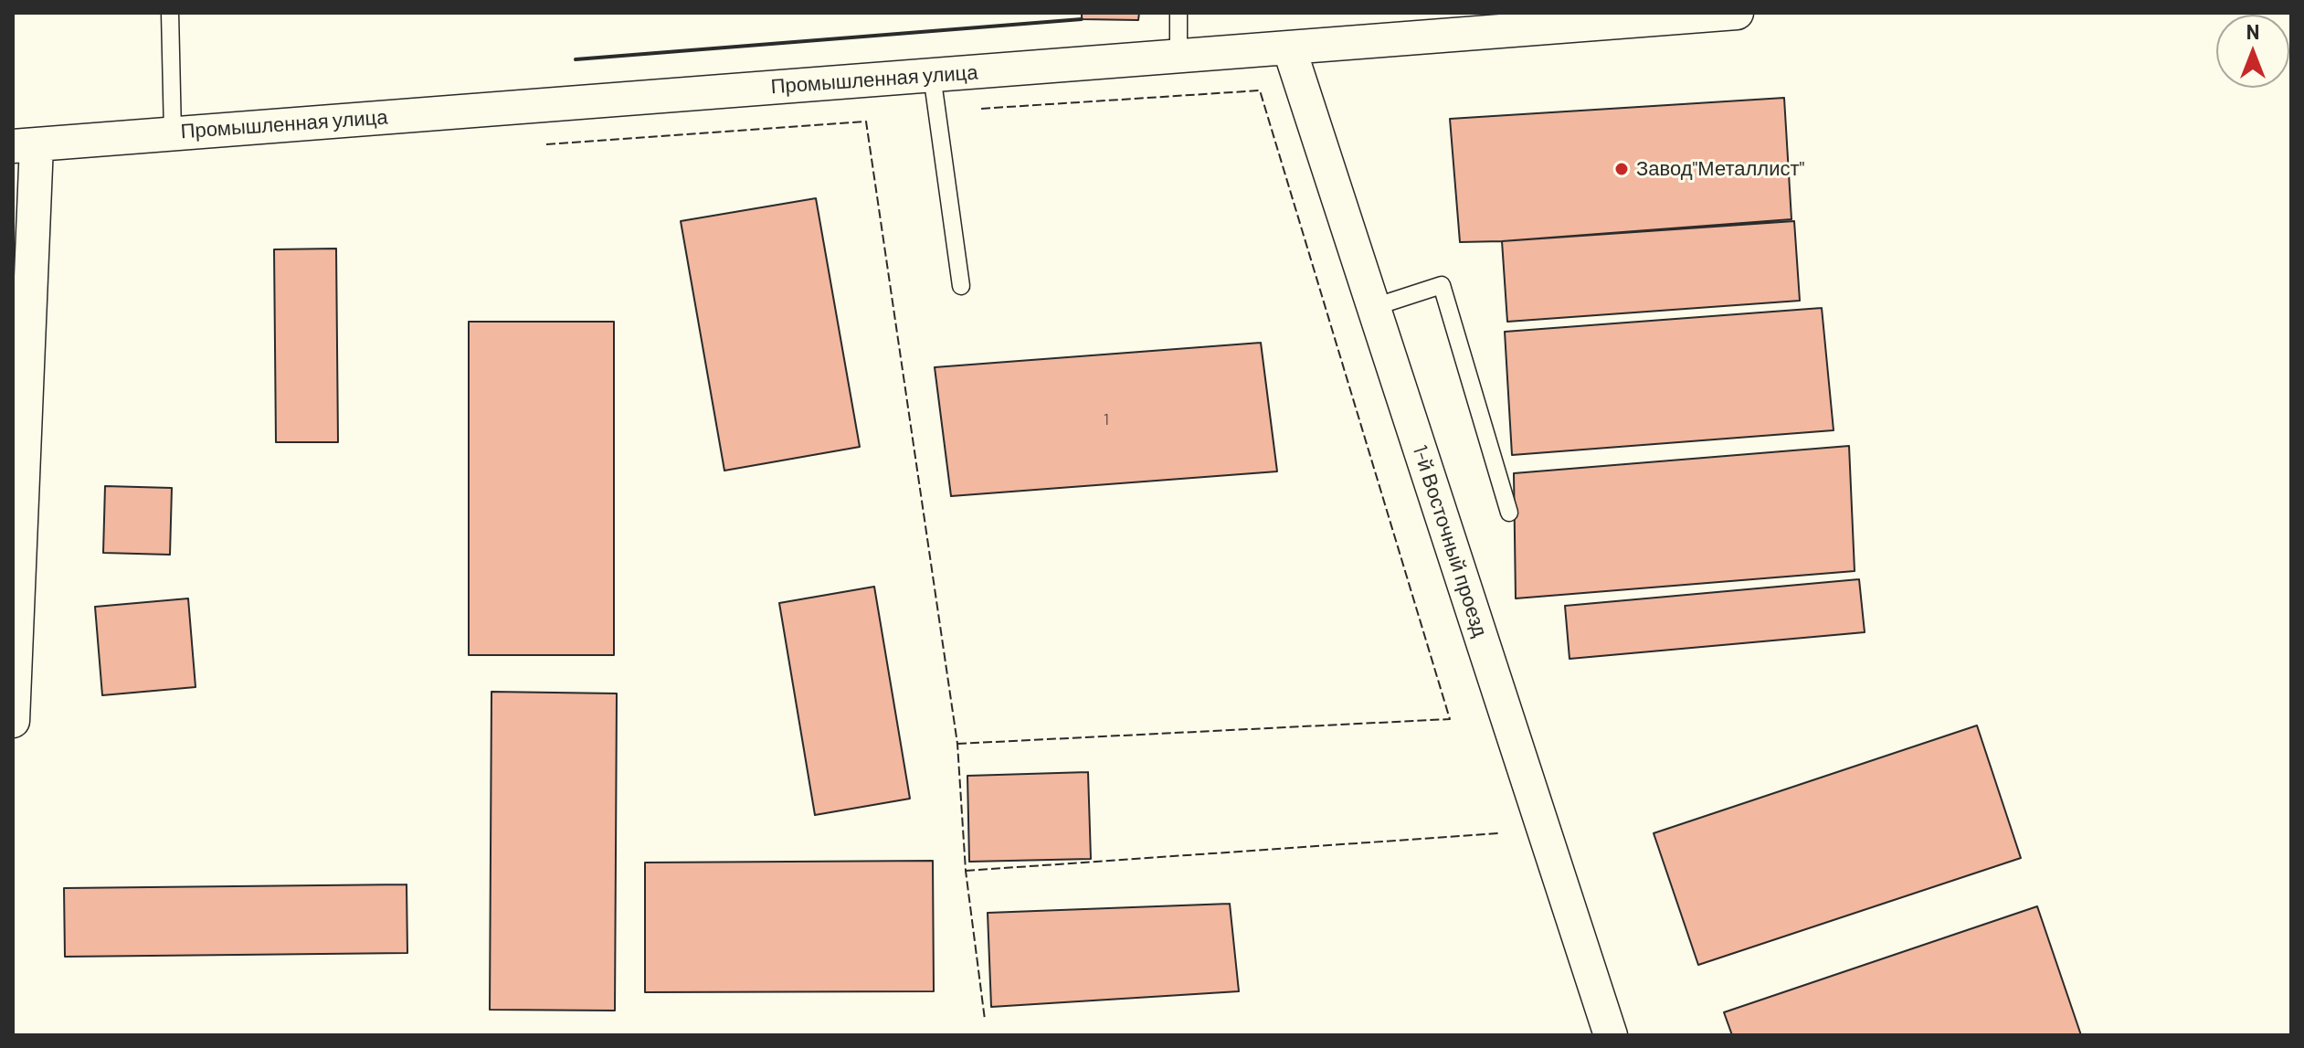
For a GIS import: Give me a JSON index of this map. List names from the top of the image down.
{
  "streets": {
    "street": ["Промышленная улица", "1-й Восточный проезд"]
  },
  "crossings": [
    ["Промышленная улица", "1-й Восточный проезд"]
  ],
  "places": ["Завод\"Металлист\""],
  "house_numbers": ["1"],
  "north": "top"
}
